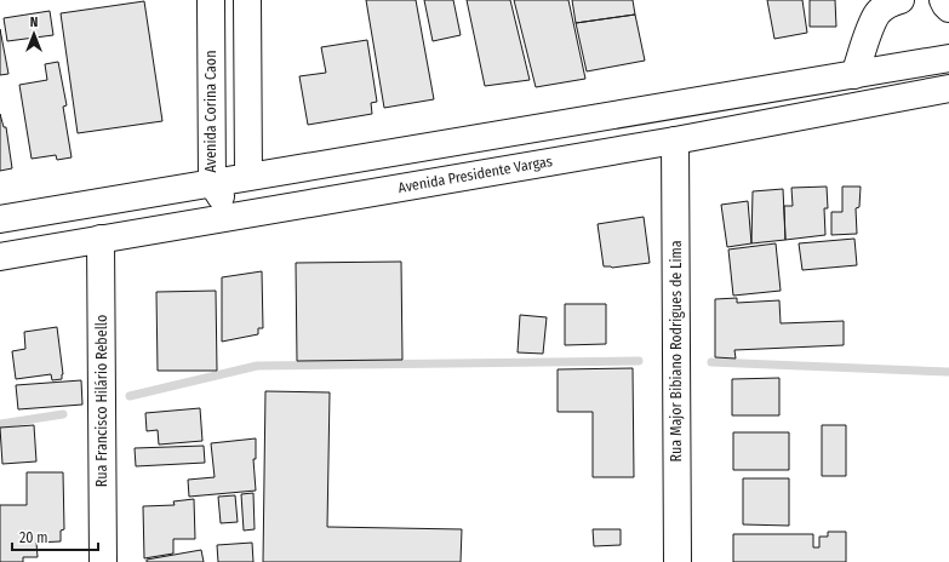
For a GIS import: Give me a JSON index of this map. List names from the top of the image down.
{
  "streets": {
    "main road": [
      "Avenida Corina Caon",
      "Avenida Presidente Vargas",
      "Rua Major Bibiano Rodrigues de Lima",
      "Rua Francisco Hilário Rebello"
    ]
  },
  "crossings": [
    ["Avenida Corina Caon", "Avenida Presidente Vargas"],
    ["Avenida Presidente Vargas", "Rua Major Bibiano Rodrigues de Lima"],
    ["Avenida Presidente Vargas", "Rua Francisco Hilário Rebello"]
  ],
  "scale_bar": "20 m",
  "north": "top"
}
